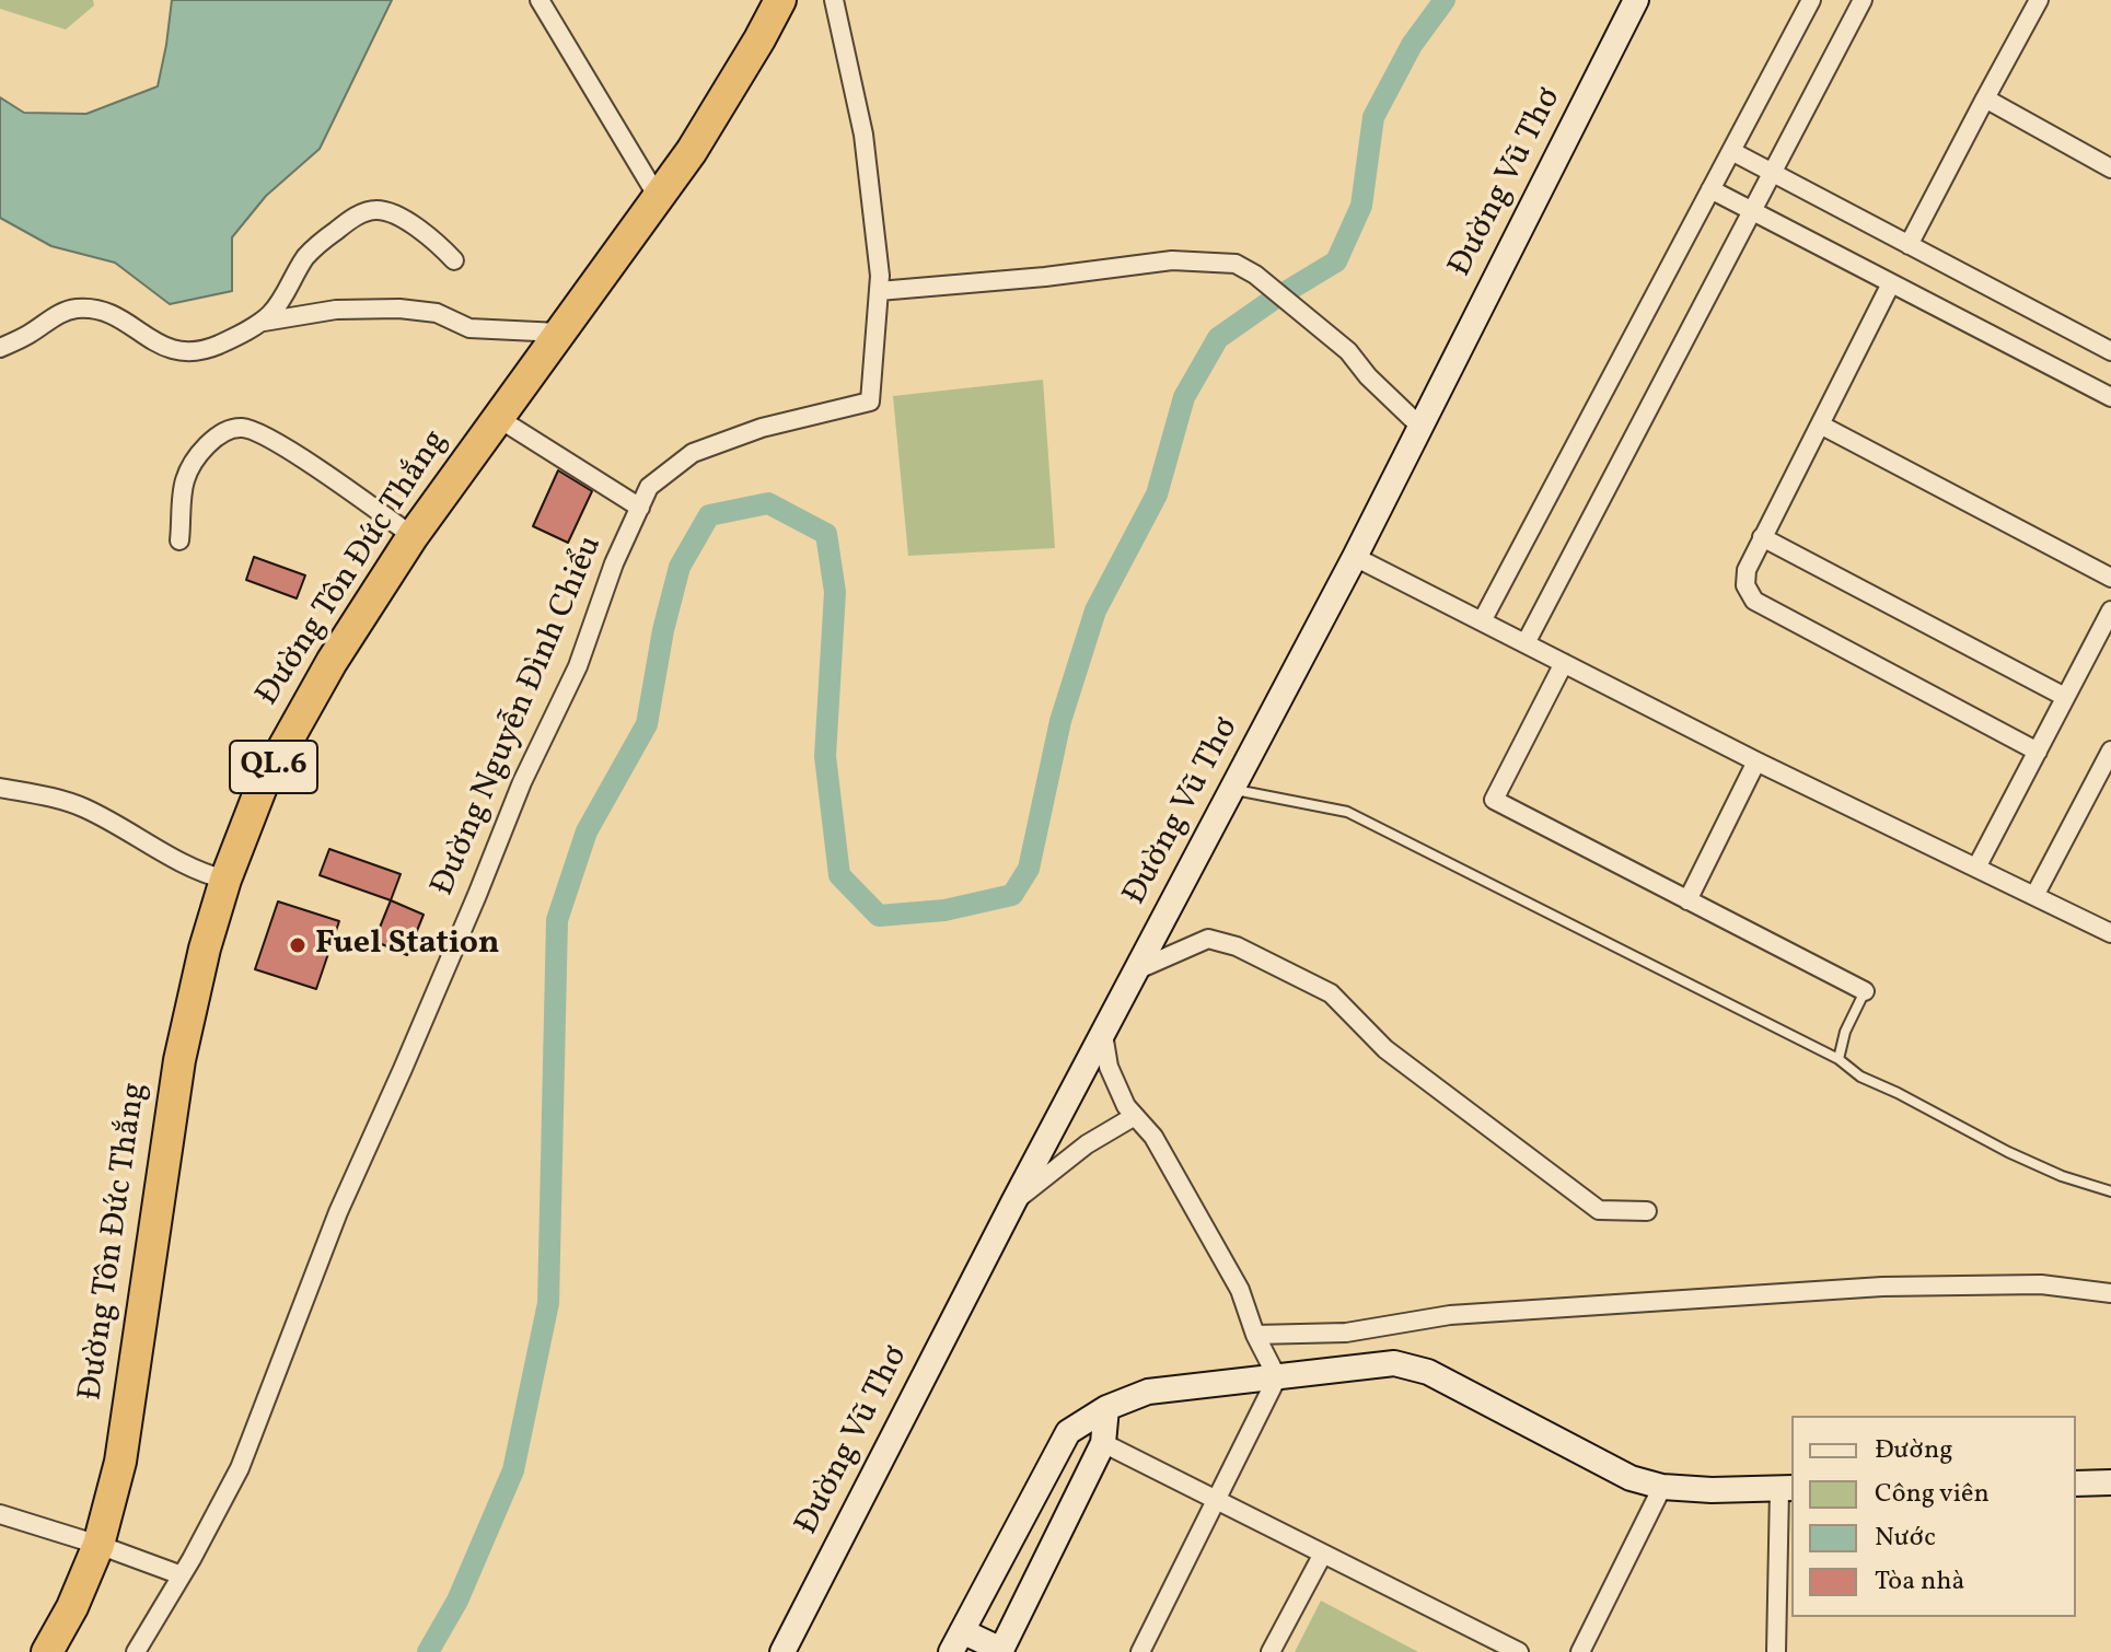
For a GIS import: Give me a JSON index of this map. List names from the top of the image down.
{
  "streets": {
    "highway": ["Đường Tôn Đức Thắng", "QL.6"],
    "main road": ["Đường Vũ Thơ"],
    "street": ["Đường Nguyễn Đình Chiểu"]
  },
  "places": ["Fuel Station"],
  "legend": [
    "Đường",
    "Công viên",
    "Nước",
    "Tòa nhà"
  ]
}
